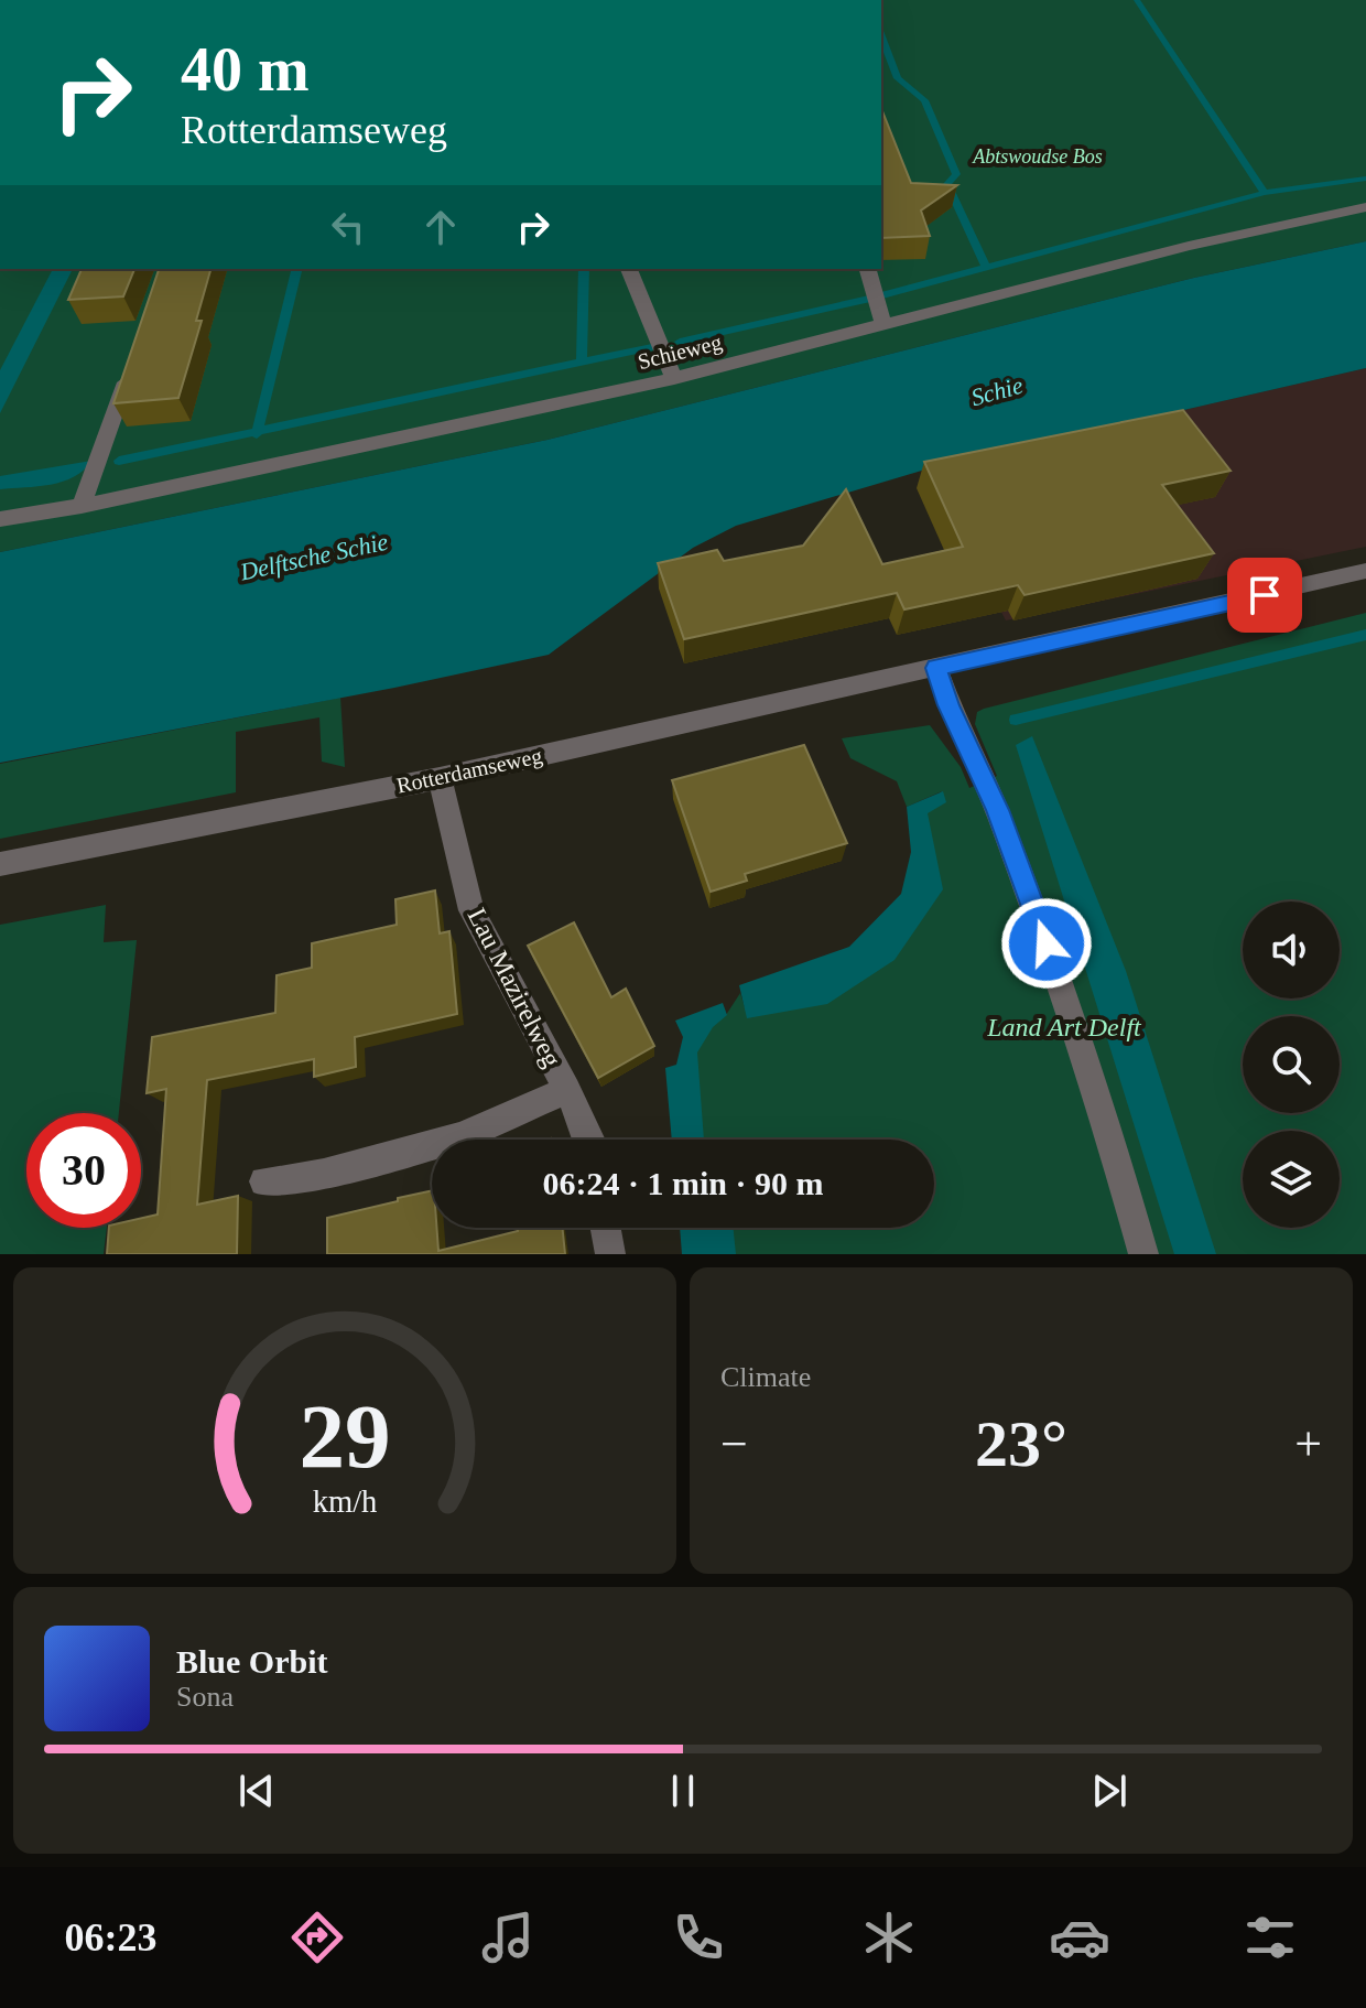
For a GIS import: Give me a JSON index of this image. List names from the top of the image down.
{
  "streets": {
    "street": ["Schieweg", "Rotterdamseweg", "Lau Mazirelweg"]
  },
  "crossings": [
    ["Rotterdamseweg", "Lau Mazirelweg"]
  ],
  "water": ["Schie", "Delftsche Schie"],
  "parks": ["Abtswoudse Bos", "Land Art Delft"],
  "page": {
    "turn": ["40 m", "Rotterdamseweg"],
    "limit": "30",
    "trip": "06:24 · 1 min · 90 m",
    "tile": "Climate",
    "heat": ["−", "23°", "+"],
    "song": ["Blue Orbit", "Sona"],
    "tabs": "06:23",
    "gauge": ["29", "km/h"]
  }
}
